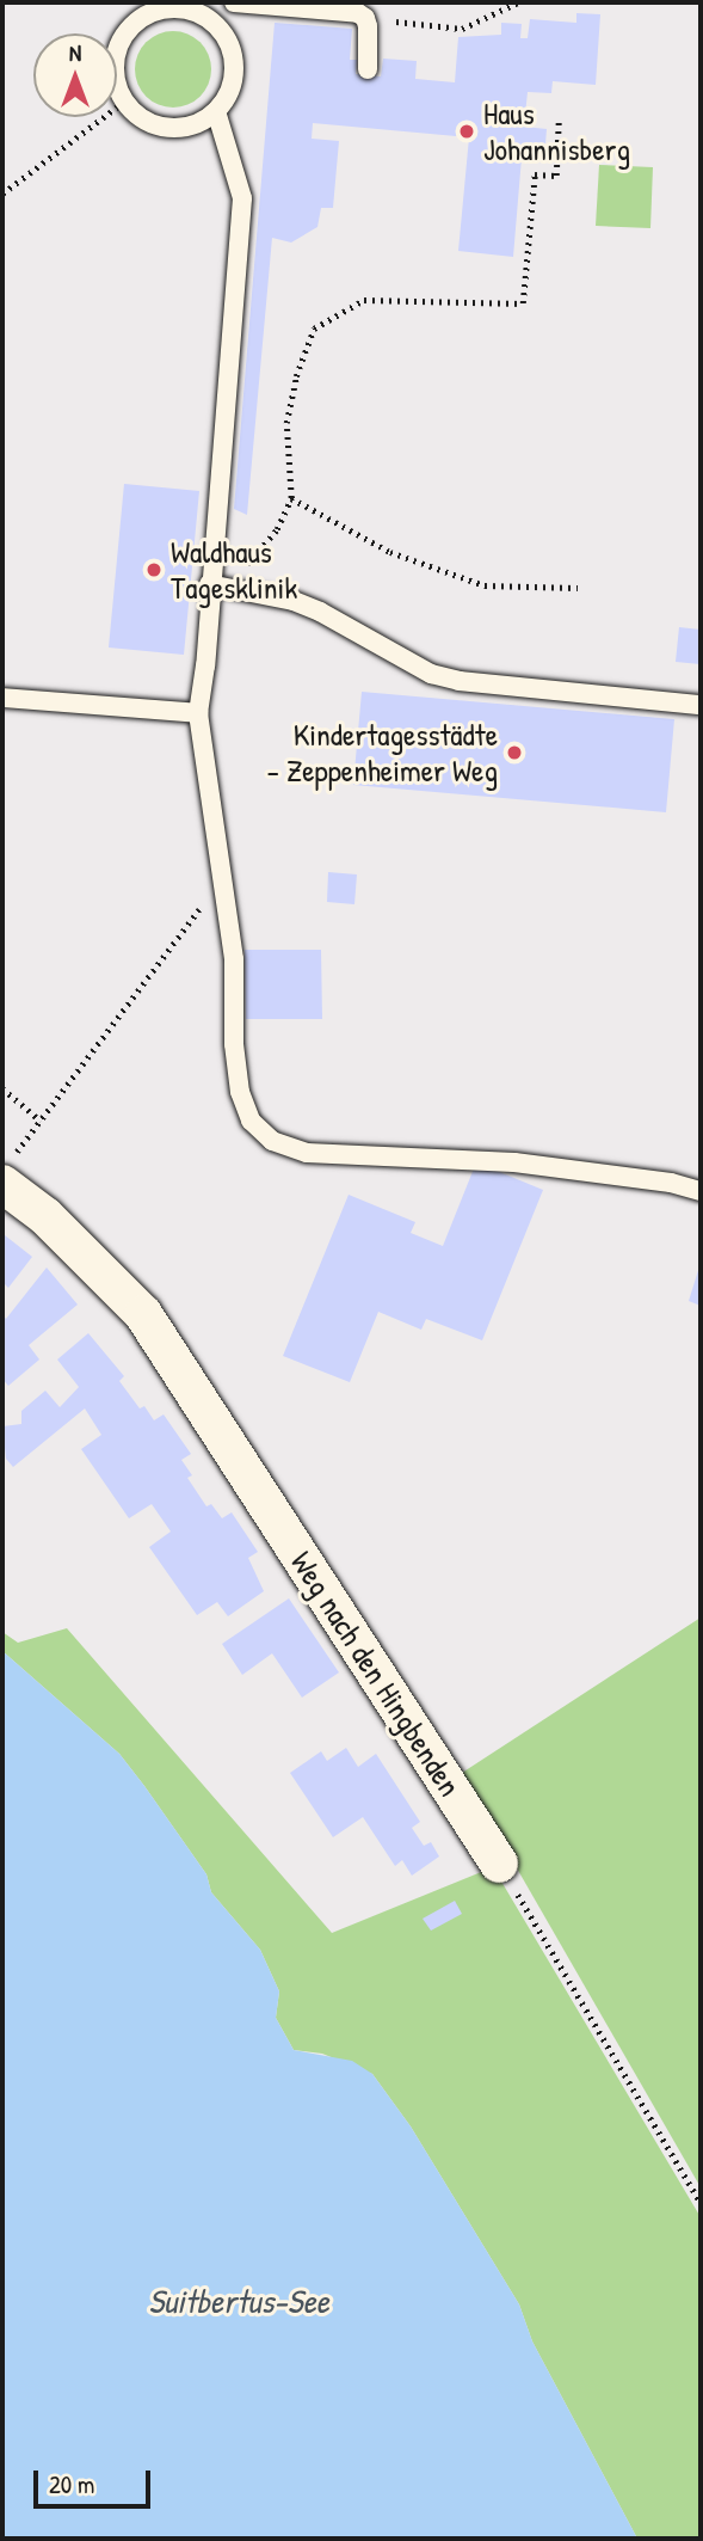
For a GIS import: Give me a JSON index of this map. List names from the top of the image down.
{
  "streets": {
    "street": ["Weg nach den Hingbenden"]
  },
  "water": ["Suitbertus-See"],
  "places": ["Haus Johannisberg", "Waldhaus Tagesklinik", "Kindertagesstädte - Zeppenheimer Weg"],
  "scale_bar": "20 m",
  "north": "top"
}
